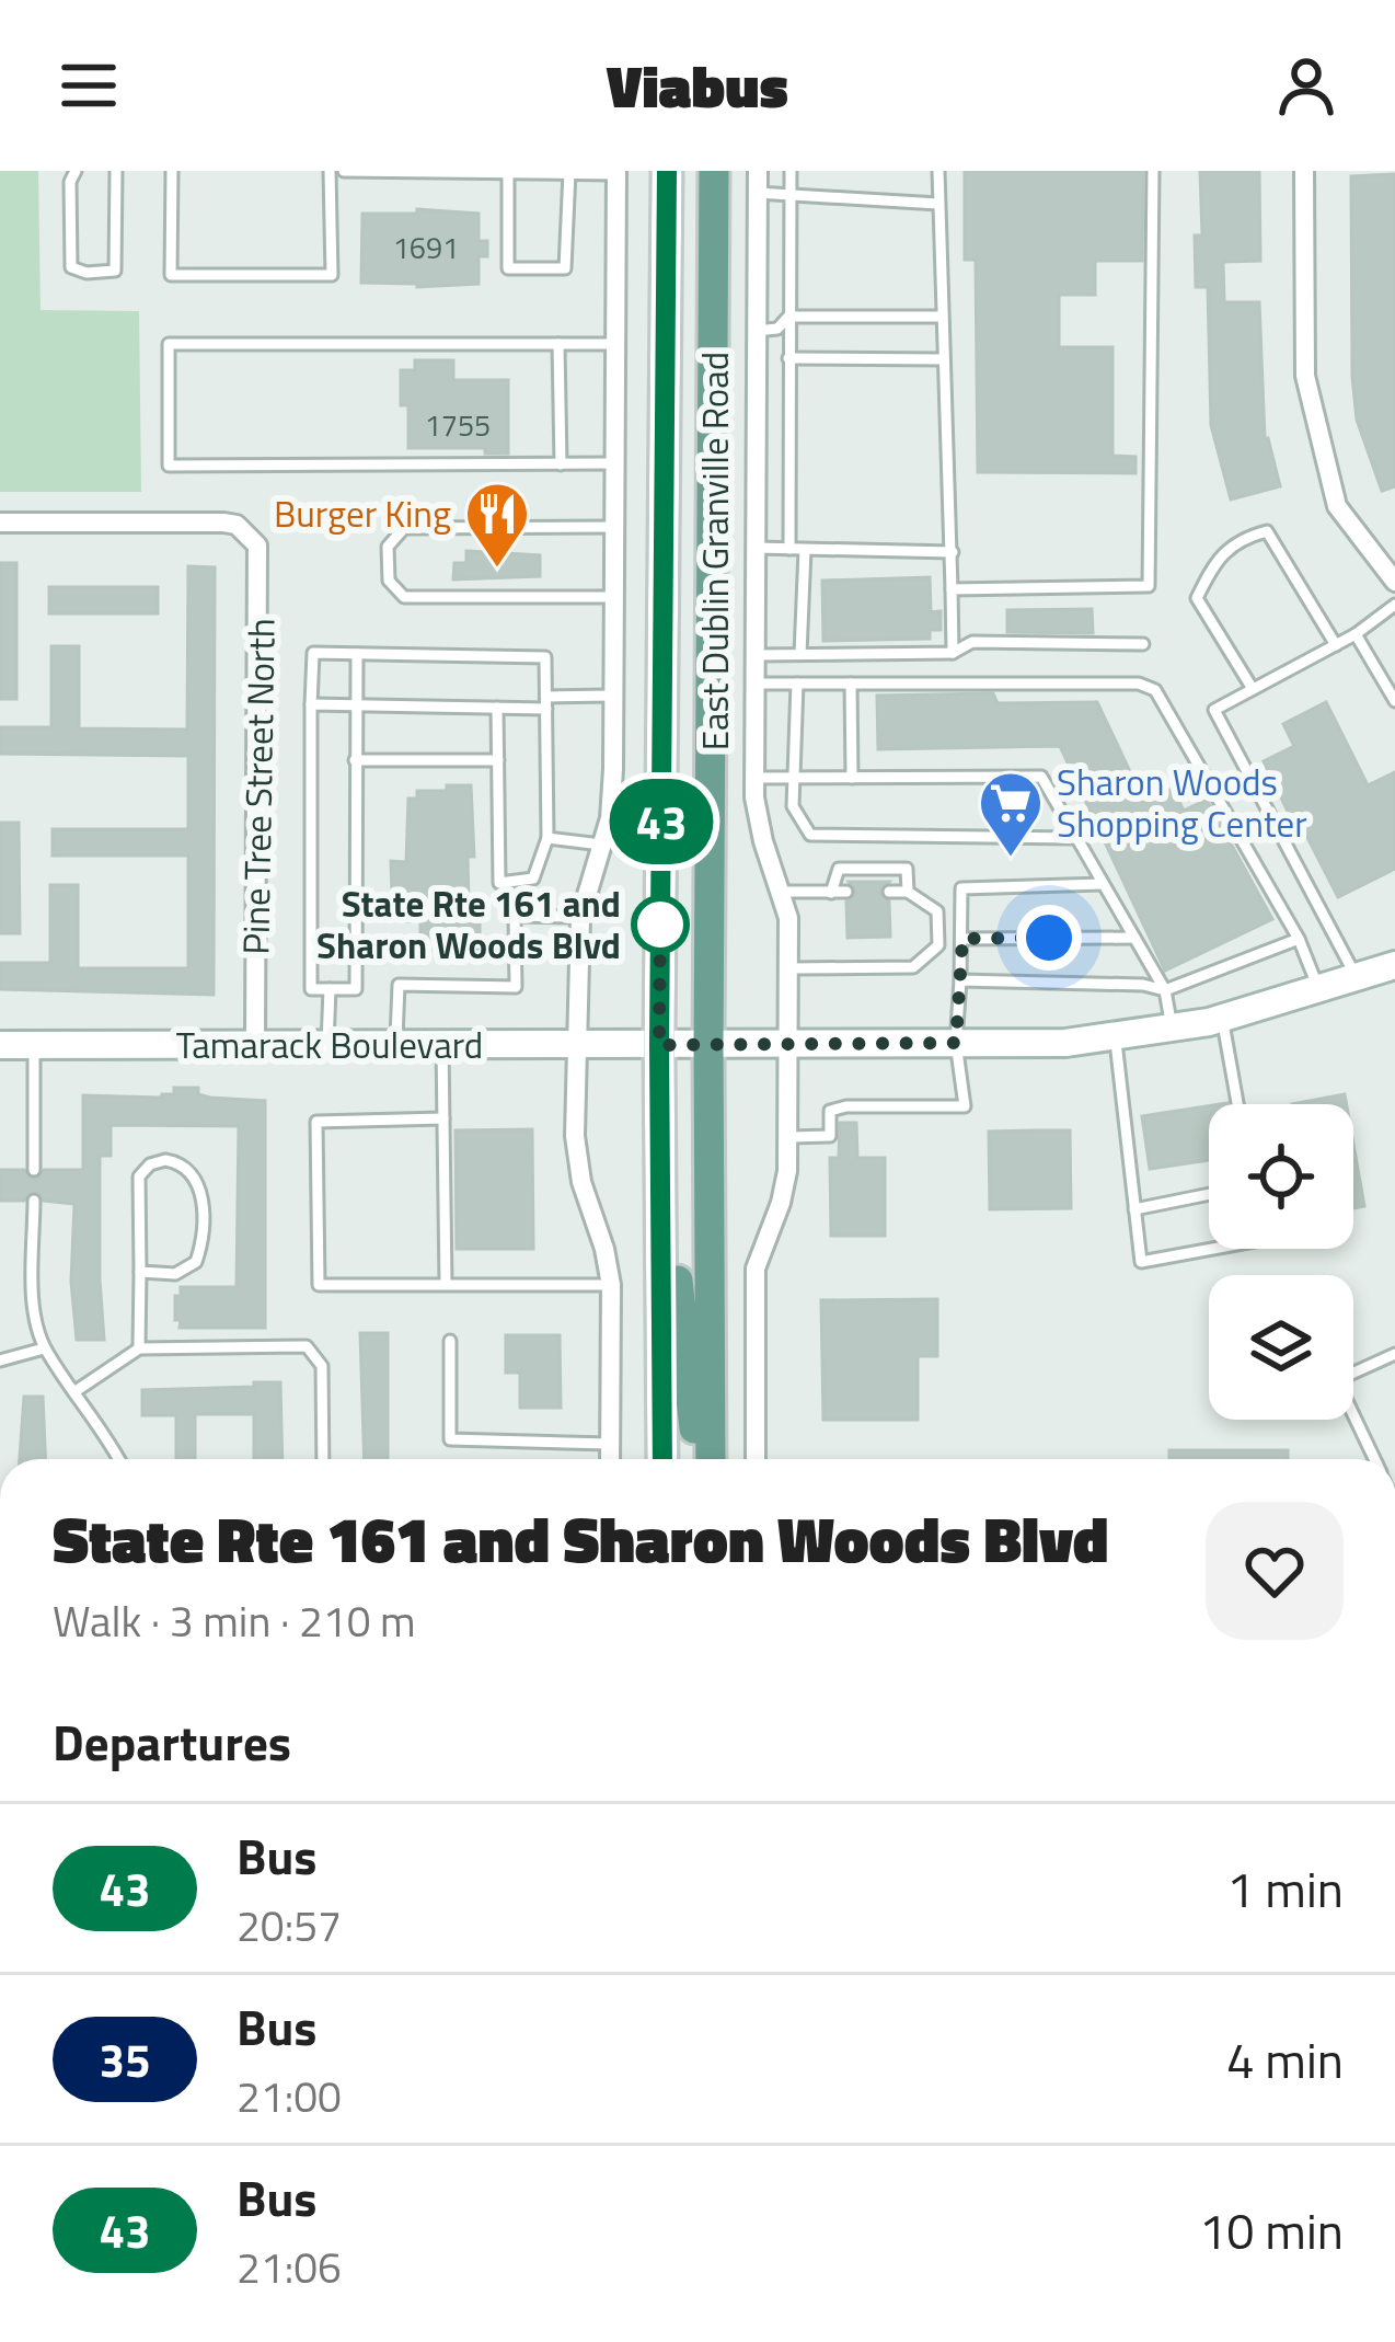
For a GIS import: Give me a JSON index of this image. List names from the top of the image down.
{
  "streets": {
    "main road": ["East Dublin Granville Road"],
    "street": ["Pine Tree Street North", "Tamarack Boulevard"]
  },
  "crossings": [
    ["East Dublin Granville Road", "Tamarack Boulevard"],
    ["Pine Tree Street North", "Tamarack Boulevard"]
  ],
  "places": {
    "restaurant": ["Burger King"],
    "supermarket": ["Sharon Woods Shopping Center"],
    "other": ["State Rte 161 and Sharon Woods Blvd"]
  },
  "lines": ["bus line 43"],
  "house_numbers": ["1691", "1755"],
  "page": {
    "header": "Viabus",
    "on_map": "43",
    "heading": [
      ["State Rte 161 and Sharon Woods Blvd", "Walk · 3 min · 210 m"],
      "Departures"
    ],
    "list": [
      {
        "mark": "43",
        "name": "Bus",
        "note": "20:57",
        "value": "1 min"
      },
      {
        "mark": "35",
        "name": "Bus",
        "note": "21:00",
        "value": "4 min"
      },
      {
        "mark": "43",
        "name": "Bus",
        "note": "21:06",
        "value": "10 min"
      }
    ]
  }
}
